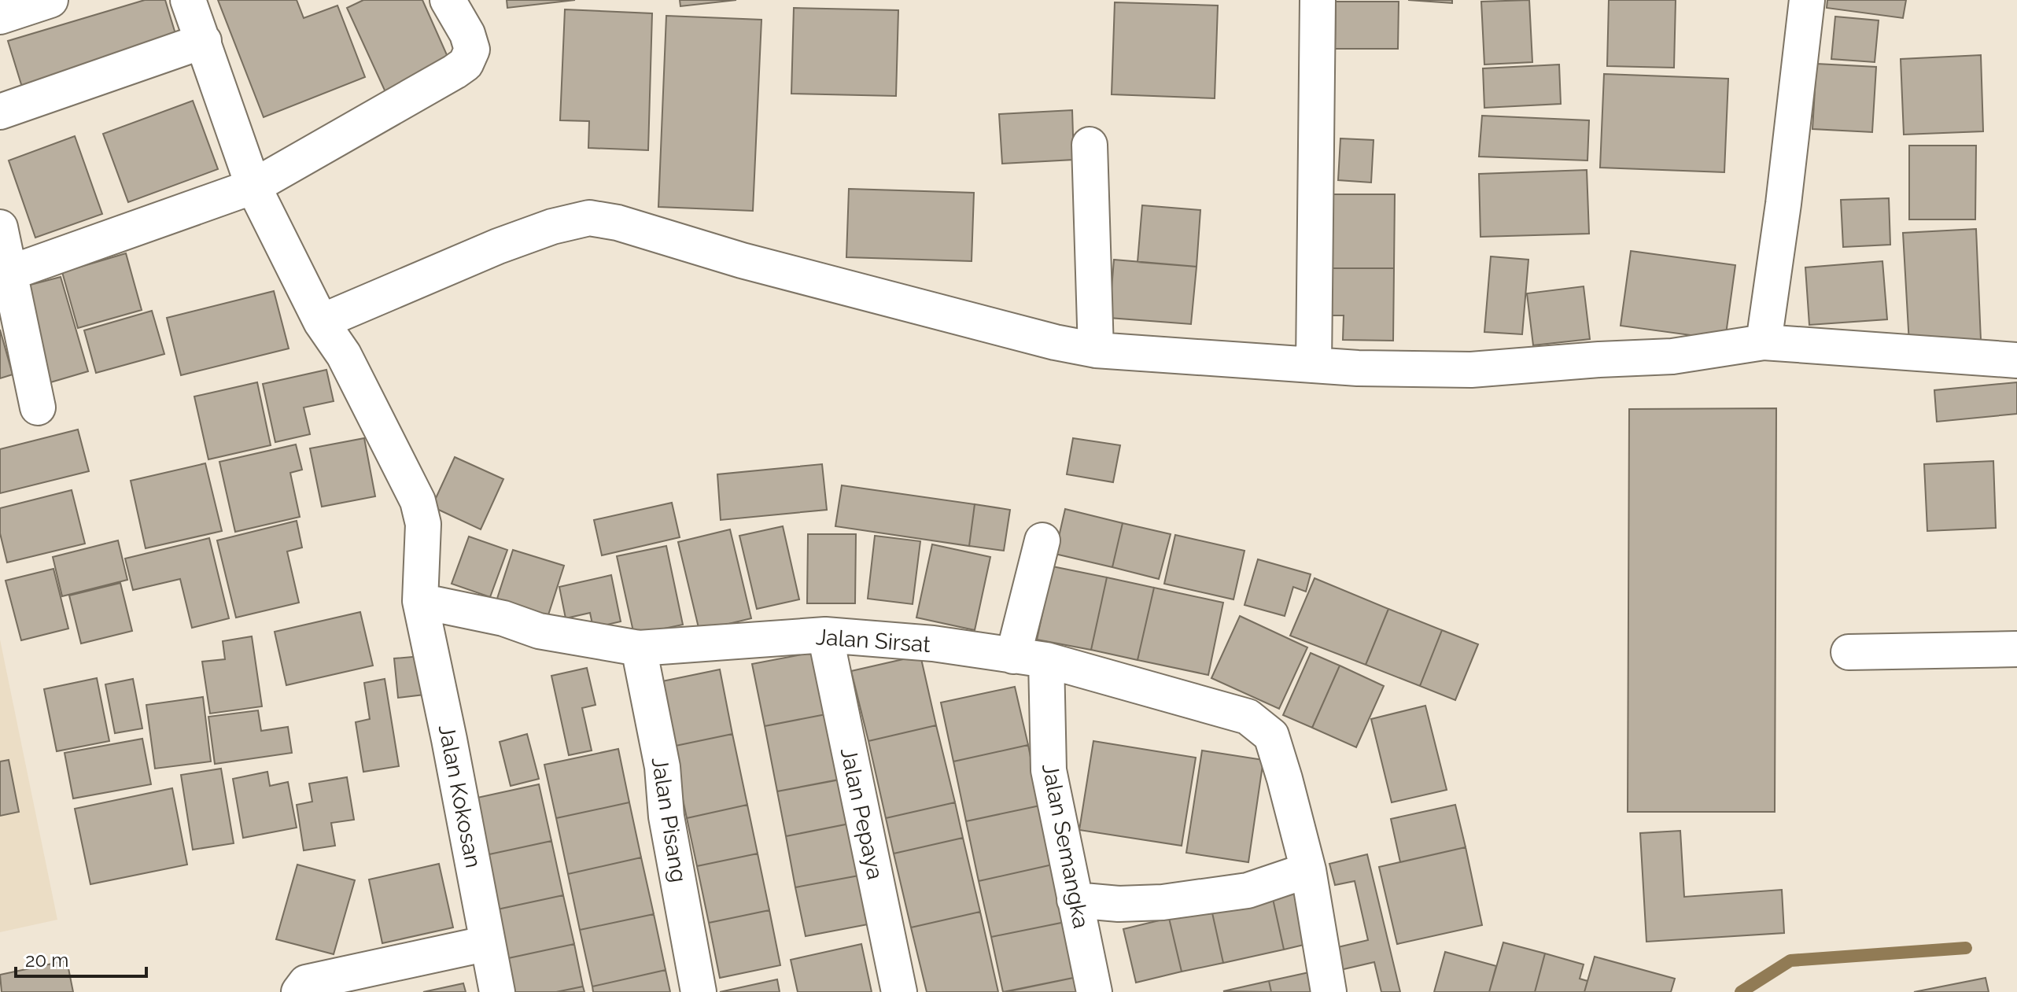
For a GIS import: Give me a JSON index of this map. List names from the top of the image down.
{
  "streets": {
    "street": [
      "Jalan Sirsat",
      "Jalan Kokosan",
      "Jalan Pepaya",
      "Jalan Pisang",
      "Jalan Semangka"
    ]
  },
  "crossings": [
    ["Jalan Sirsat", "Jalan Kokosan"],
    ["Jalan Sirsat", "Jalan Pepaya"],
    ["Jalan Sirsat", "Jalan Pisang"],
    ["Jalan Sirsat", "Jalan Semangka"]
  ],
  "scale_bar": "20 m"
}
